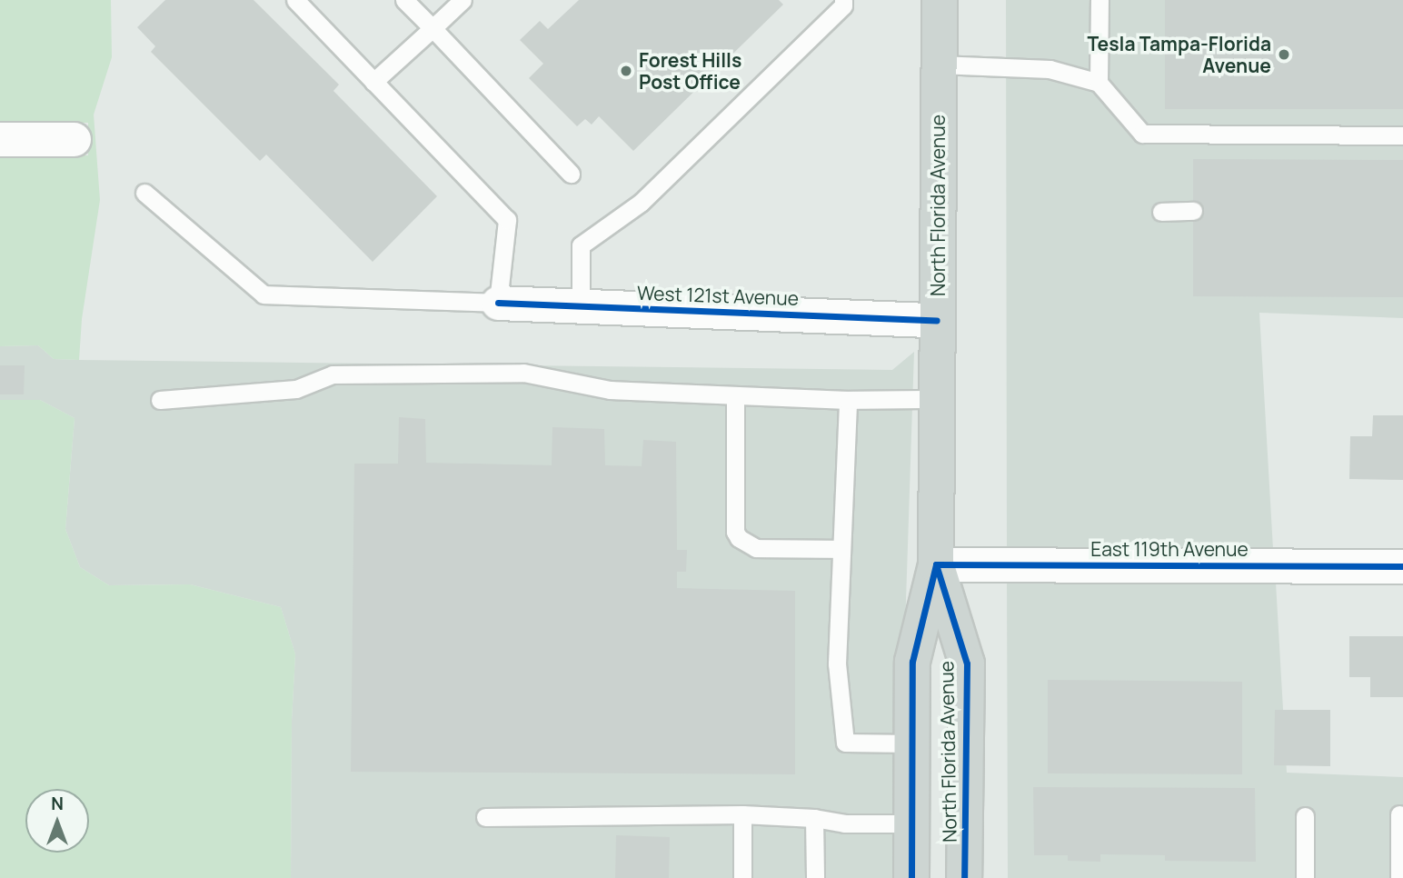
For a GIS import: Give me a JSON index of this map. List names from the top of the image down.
{
  "streets": {
    "main road": ["North Florida Avenue"],
    "street": ["West 121st Avenue", "East 119th Avenue"]
  },
  "crossings": [
    ["North Florida Avenue", "West 121st Avenue"],
    ["North Florida Avenue", "East 119th Avenue"]
  ],
  "places": ["Tesla Tampa-Florida Avenue", "Forest Hills Post Office"],
  "north": "top"
}
